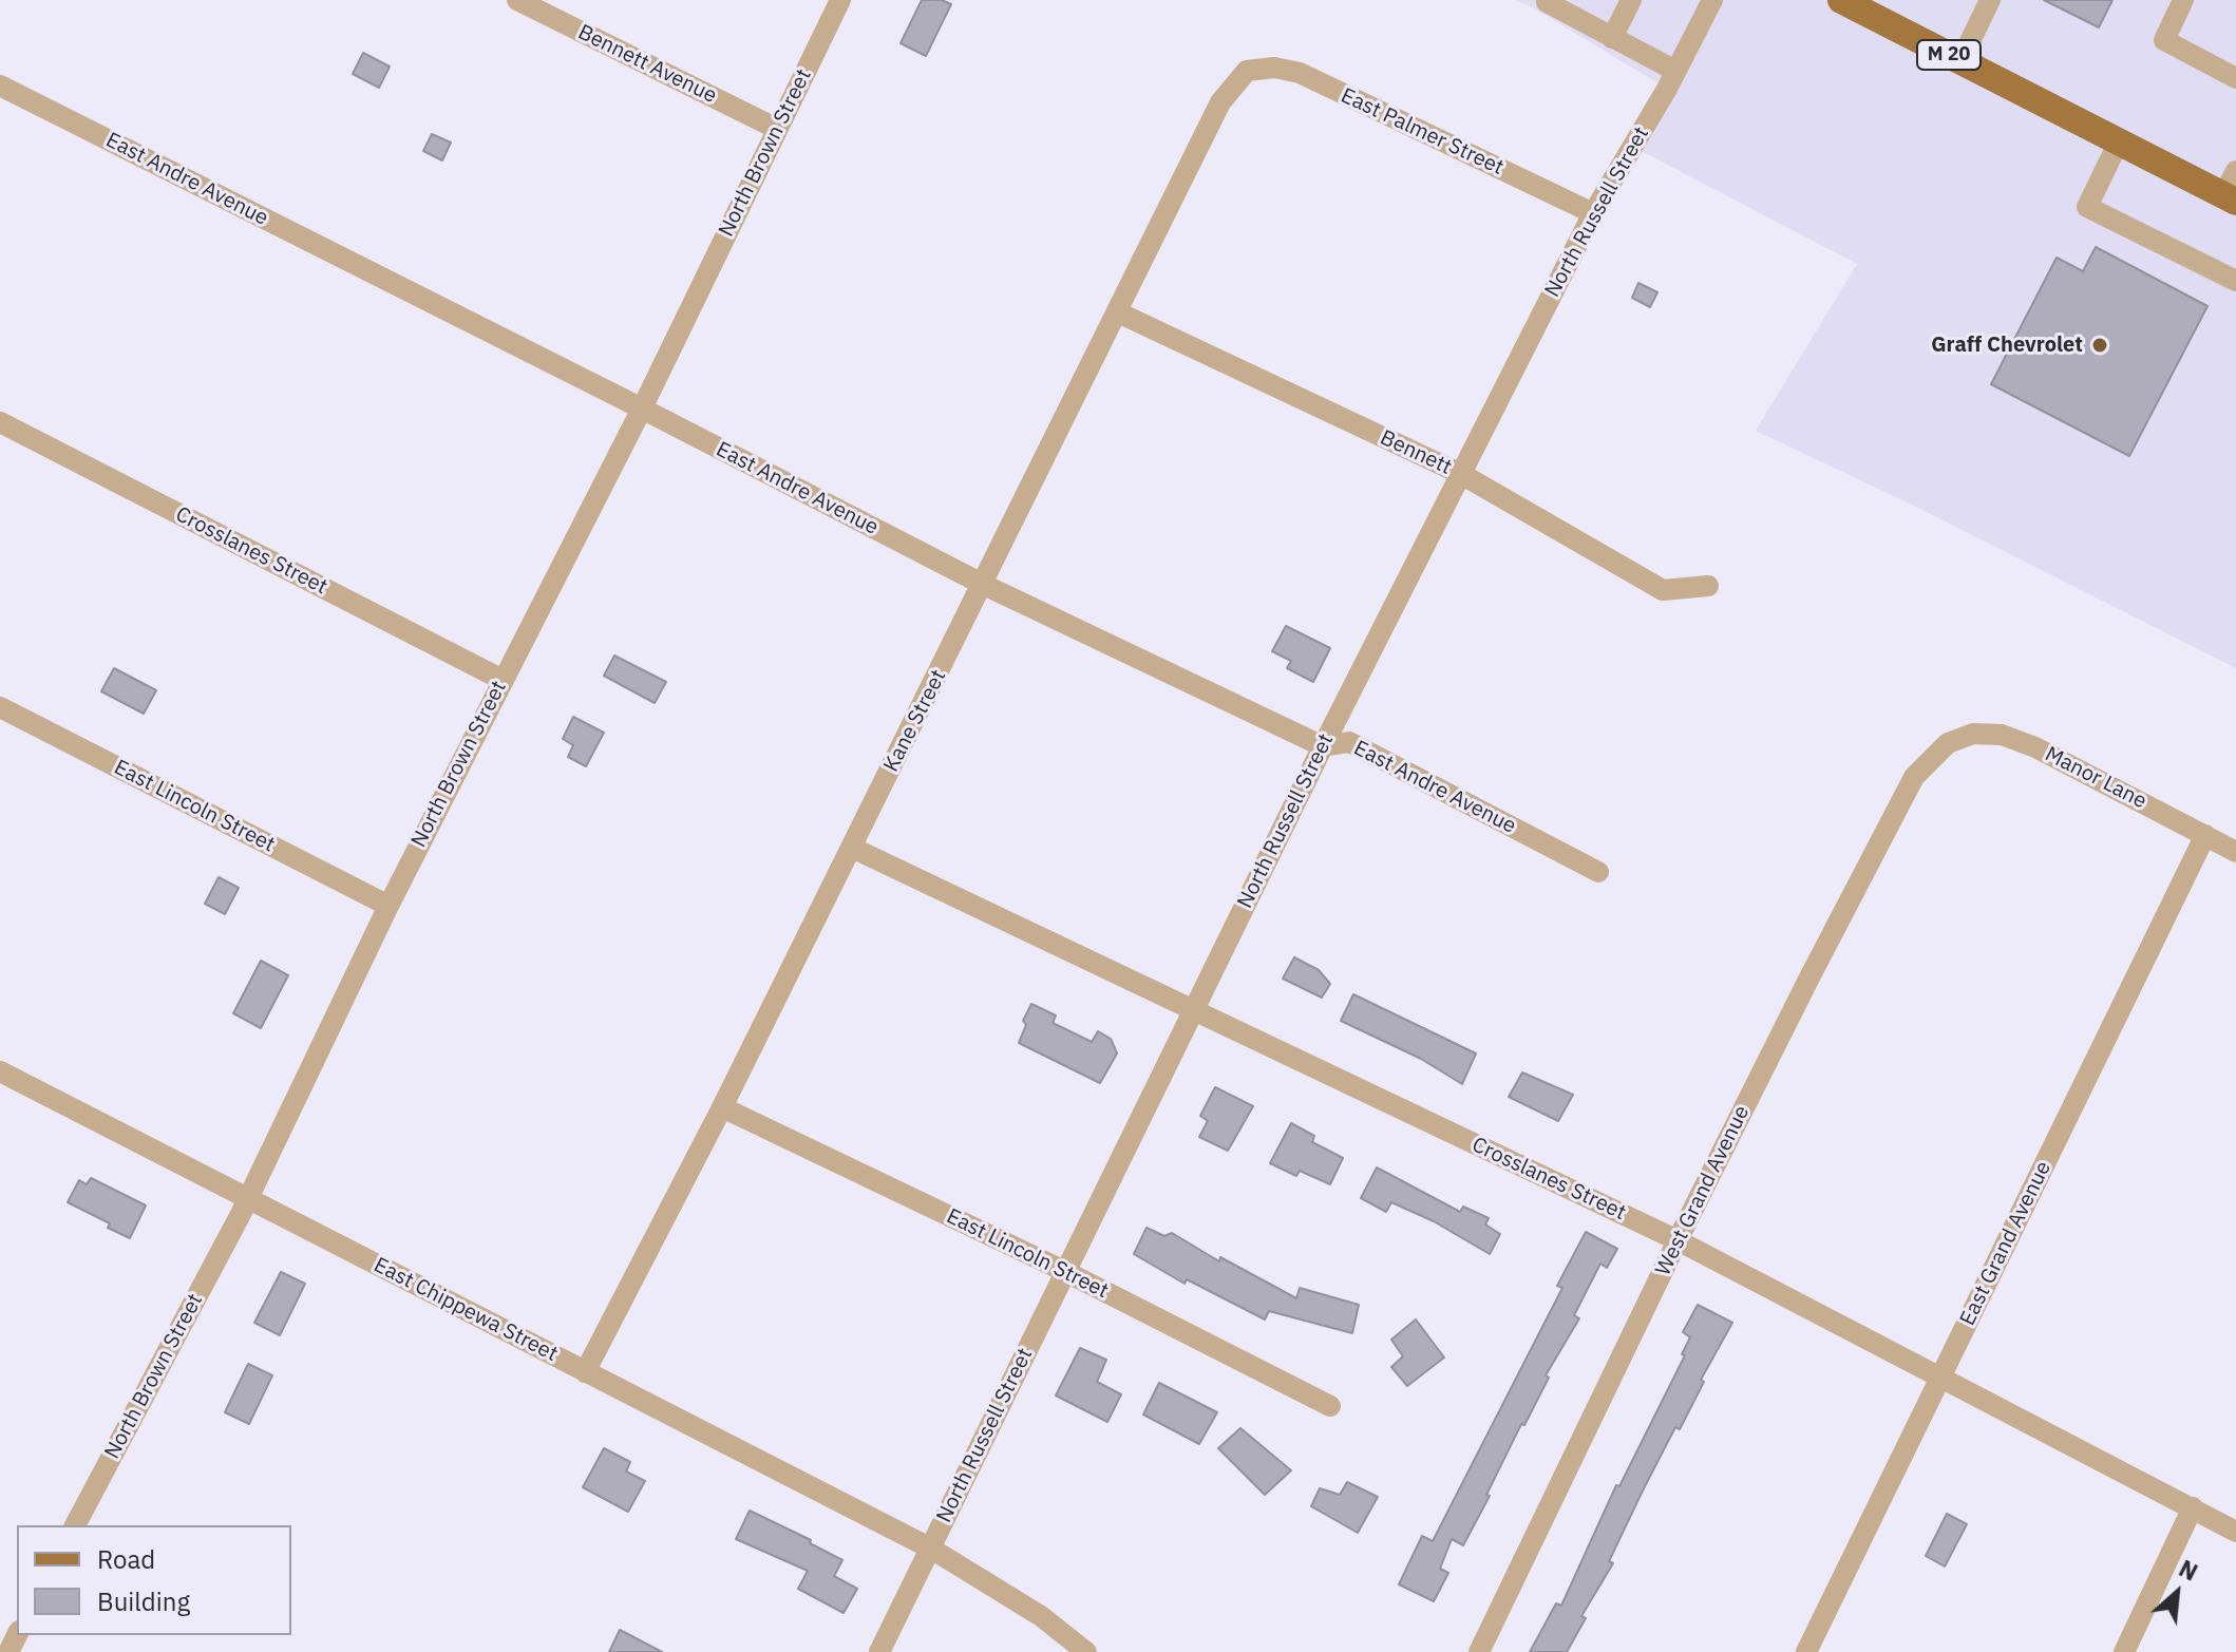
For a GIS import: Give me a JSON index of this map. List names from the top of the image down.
{
  "streets": {
    "main road": ["M 20"],
    "street": [
      "Bennett Avenue",
      "East Palmer Street",
      "North Brown Street",
      "East Andre Avenue",
      "North Russell Street",
      "Bennett",
      "Crosslanes Street",
      "Kane Street",
      "Manor Lane",
      "East Lincoln Street",
      "West Grand Avenue",
      "East Grand Avenue",
      "East Chippewa Street"
    ]
  },
  "crossings": [
    ["Bennett Avenue", "North Brown Street"],
    ["East Palmer Street", "North Russell Street"],
    ["East Palmer Street", "Kane Street"],
    ["North Brown Street", "East Andre Avenue"],
    ["North Brown Street", "Crosslanes Street"],
    ["North Brown Street", "East Lincoln Street"],
    ["North Brown Street", "East Chippewa Street"],
    ["East Andre Avenue", "North Russell Street"],
    ["East Andre Avenue", "Kane Street"],
    ["North Russell Street", "Bennett"],
    ["North Russell Street", "Crosslanes Street"],
    ["North Russell Street", "East Lincoln Street"],
    ["North Russell Street", "East Chippewa Street"],
    ["Bennett", "Kane Street"],
    ["Crosslanes Street", "Kane Street"],
    ["Crosslanes Street", "West Grand Avenue"],
    ["Crosslanes Street", "East Grand Avenue"],
    ["Kane Street", "East Lincoln Street"],
    ["Kane Street", "East Chippewa Street"],
    ["Manor Lane", "West Grand Avenue"],
    ["Manor Lane", "East Grand Avenue"]
  ],
  "places": ["Graff Chevrolet"],
  "legend": ["Road", "Building"],
  "north": "top right"
}
